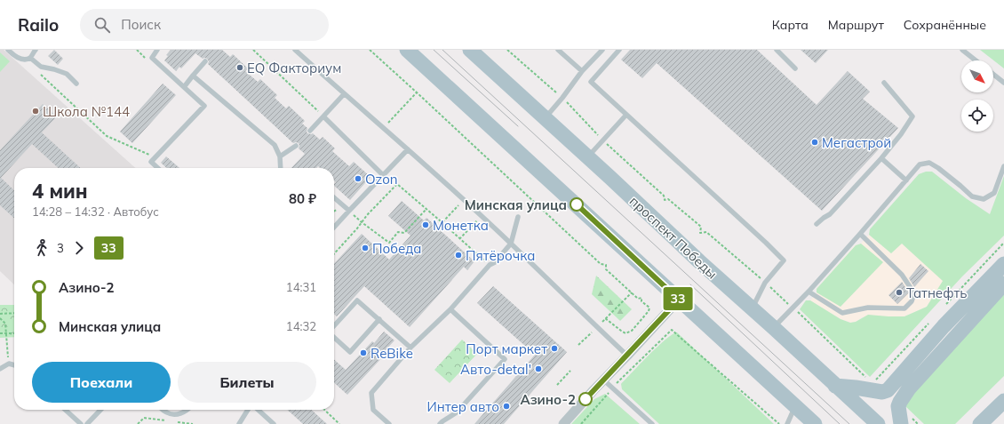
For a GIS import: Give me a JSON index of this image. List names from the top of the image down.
{
  "streets": {
    "main road": ["проспект Победы"]
  },
  "places": [
    "EQ Факториум",
    "Школа №144",
    "Мегастрой",
    "Ozon",
    "Минская улица",
    "Монетка",
    "Победа",
    "Пятёрочка",
    "Татнефть",
    "Порт маркет",
    "ReBike",
    "Авто-detal'",
    "Азино-2",
    "Интер авто"
  ],
  "lines": ["bus line 33"],
  "north": "bottom right",
  "page": {
    "header": "Railo",
    "search": "Поиск",
    "nav": ["Карта", "Маршрут", "Сохранённые"],
    "on_map": "33",
    "heading": ["4 мин", "14:28 – 14:32 · Автобус", "80 ₽"],
    "legs": ["3", "33"],
    "list": [
      {
        "name": "Азино-2",
        "value": "14:31"
      },
      {
        "name": "Минская улица",
        "value": "14:32"
      }
    ],
    "buttons": ["Поехали", "Билеты"]
  }
}
